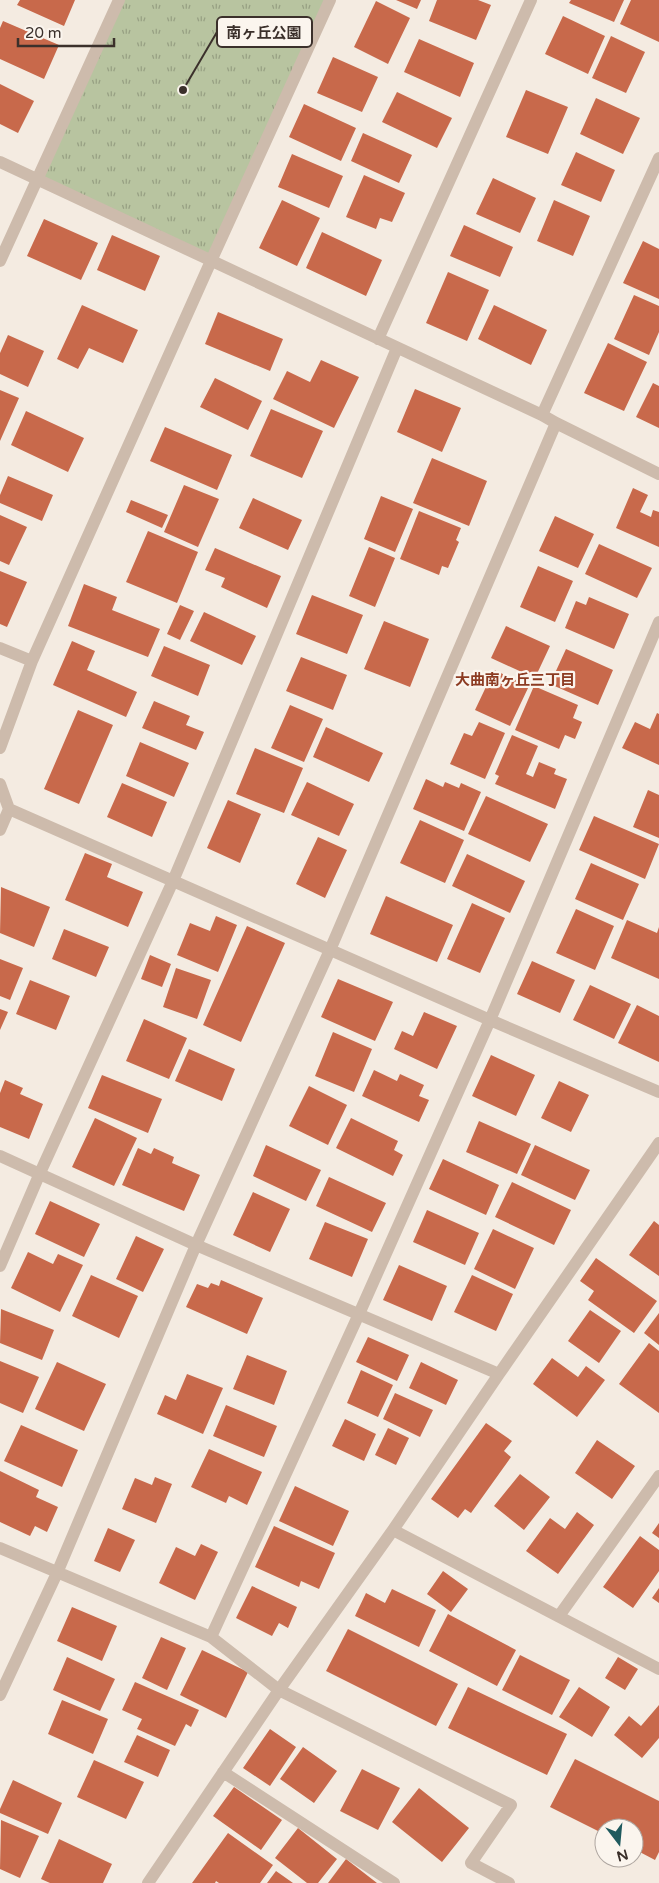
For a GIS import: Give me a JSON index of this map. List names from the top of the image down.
{
  "districts": ["大曲南ヶ丘三丁目"],
  "places": ["南ヶ丘公園"],
  "scale_bar": "20 m",
  "north": "bottom"
}
